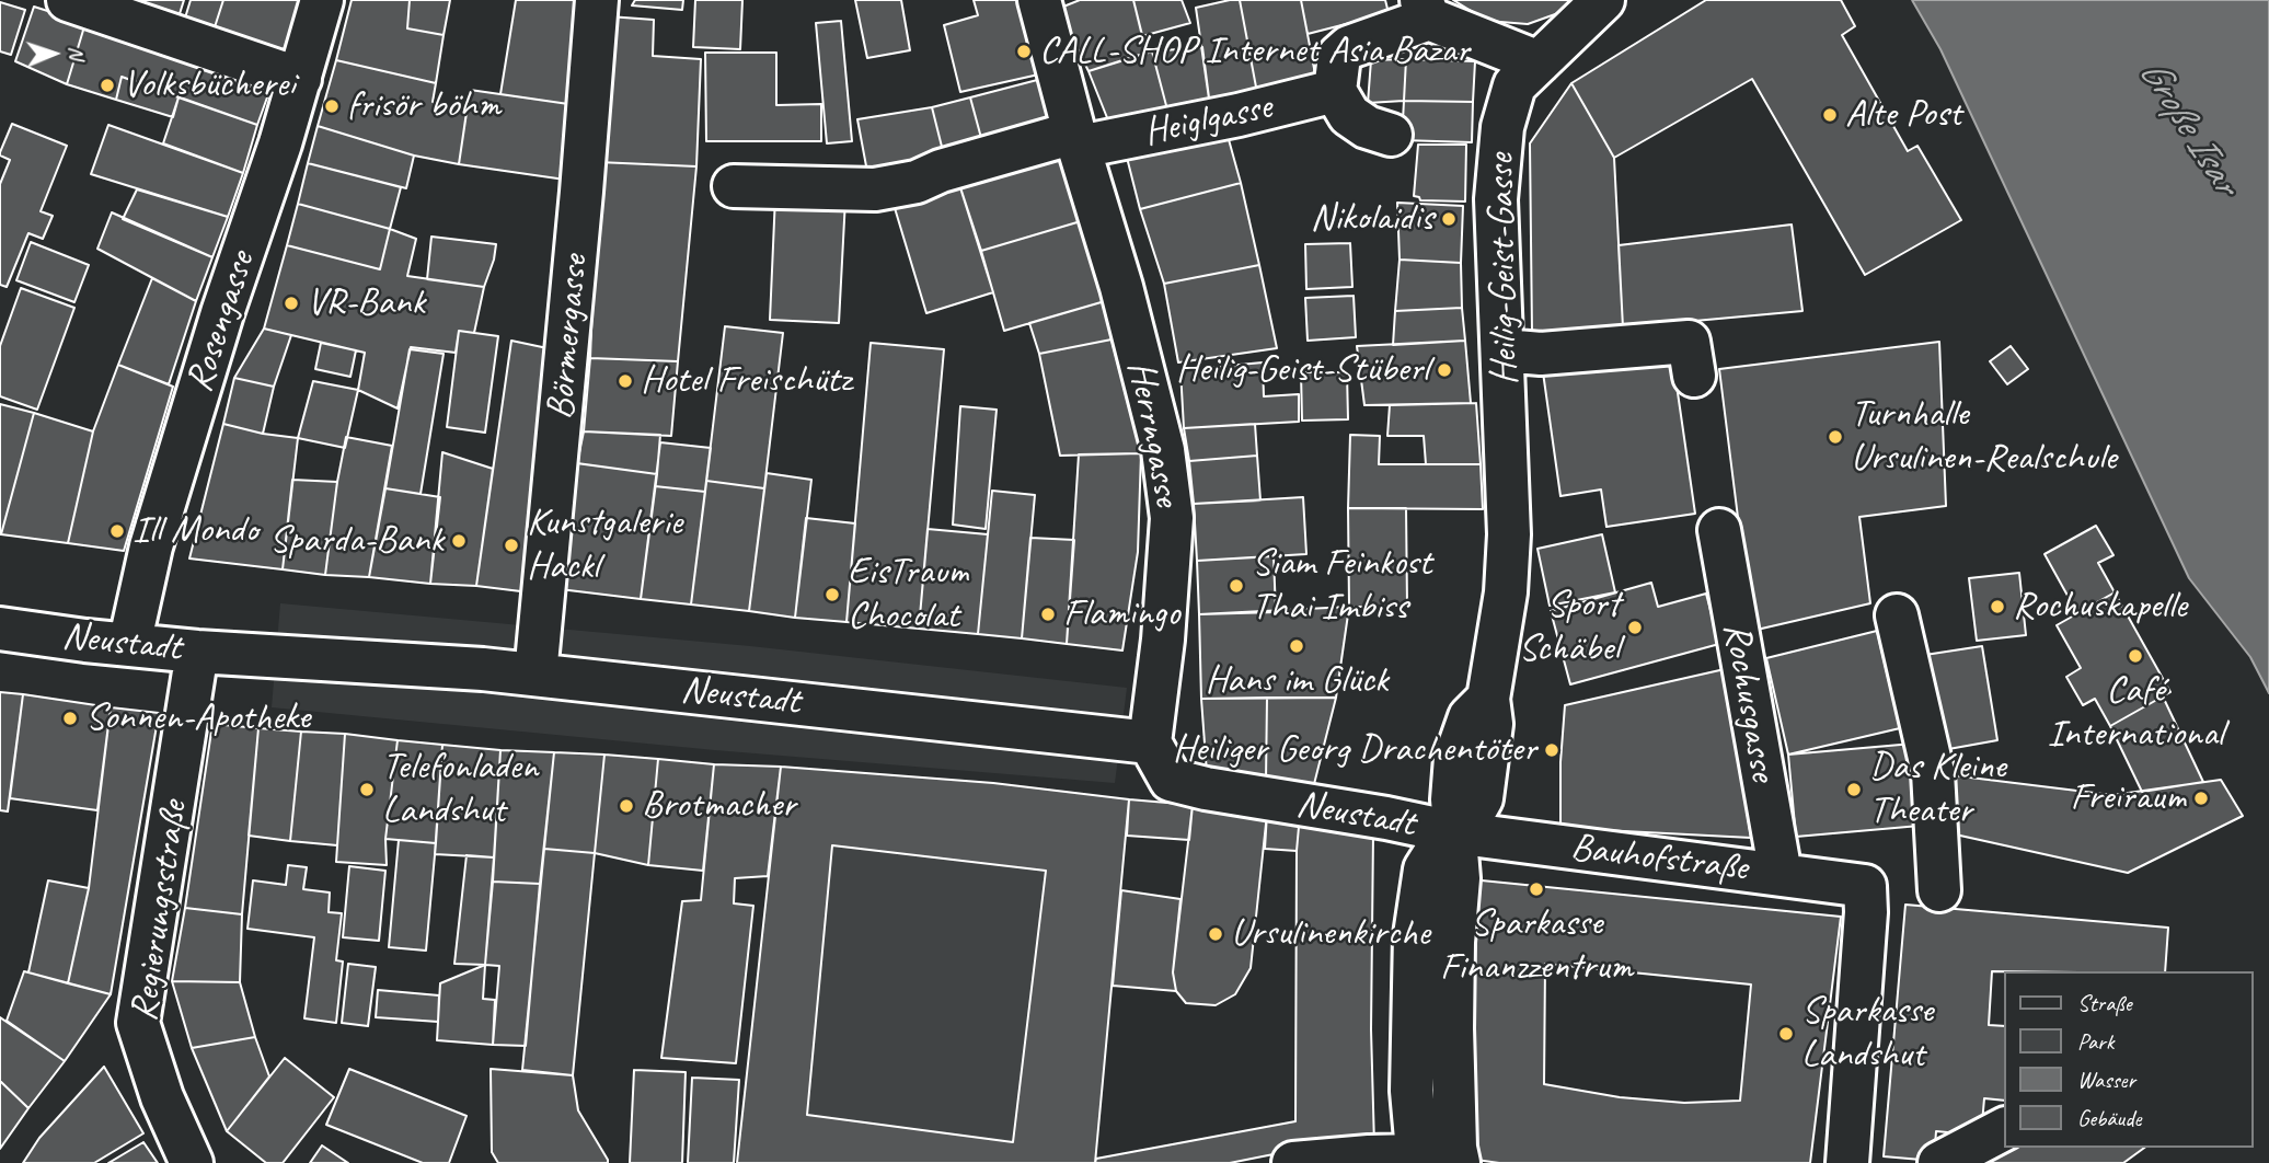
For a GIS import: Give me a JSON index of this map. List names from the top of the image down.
{
  "streets": {
    "street": [
      "Heiglgasse",
      "Heilig-Geist-Gasse",
      "Rosengasse",
      "Börmergasse",
      "Herrngasse",
      "Neustadt",
      "Rochusgasse",
      "Bauhofstraße",
      "Regierungsstraße"
    ]
  },
  "crossings": [
    ["Heiglgasse", "Herrngasse"],
    ["Heilig-Geist-Gasse", "Neustadt"],
    ["Heilig-Geist-Gasse", "Bauhofstraße"],
    ["Rosengasse", "Neustadt"],
    ["Börmergasse", "Neustadt"],
    ["Herrngasse", "Neustadt"],
    ["Neustadt", "Bauhofstraße"],
    ["Neustadt", "Regierungsstraße"],
    ["Rochusgasse", "Bauhofstraße"]
  ],
  "water": ["Große Isar"],
  "places": [
    "CALL-SHOP Internet Asia Bazar",
    "Volksbücherei",
    "frisör böhm",
    "Alte Post",
    "Nikolaidis",
    "VR-Bank",
    "Heilig-Geist-Stüberl",
    "Hotel Freischütz",
    "Turnhalle Ursulinen-Realschule",
    "Ill Mondo",
    "Sparda-Bank",
    "Kunstgalerie Hackl",
    "Siam Feinkost Thai Imbiss",
    "EisTraum Chocolat",
    "Rochuskapelle",
    "Flamingo",
    "Sport Schäbel",
    "Hans im Glück",
    "Café International",
    "Sonnen-Apotheke",
    "Heiliger Georg Drachentöter",
    "Telefonladen Landshut",
    "Das Kleine Theater",
    "Freiraum",
    "Brotmacher",
    "Sparkasse Finanzzentrum",
    "Ursulinenkirche",
    "Sparkasse Landshut"
  ],
  "legend": [
    "Straße",
    "Park",
    "Wasser",
    "Gebäude"
  ],
  "north": "right"
}
